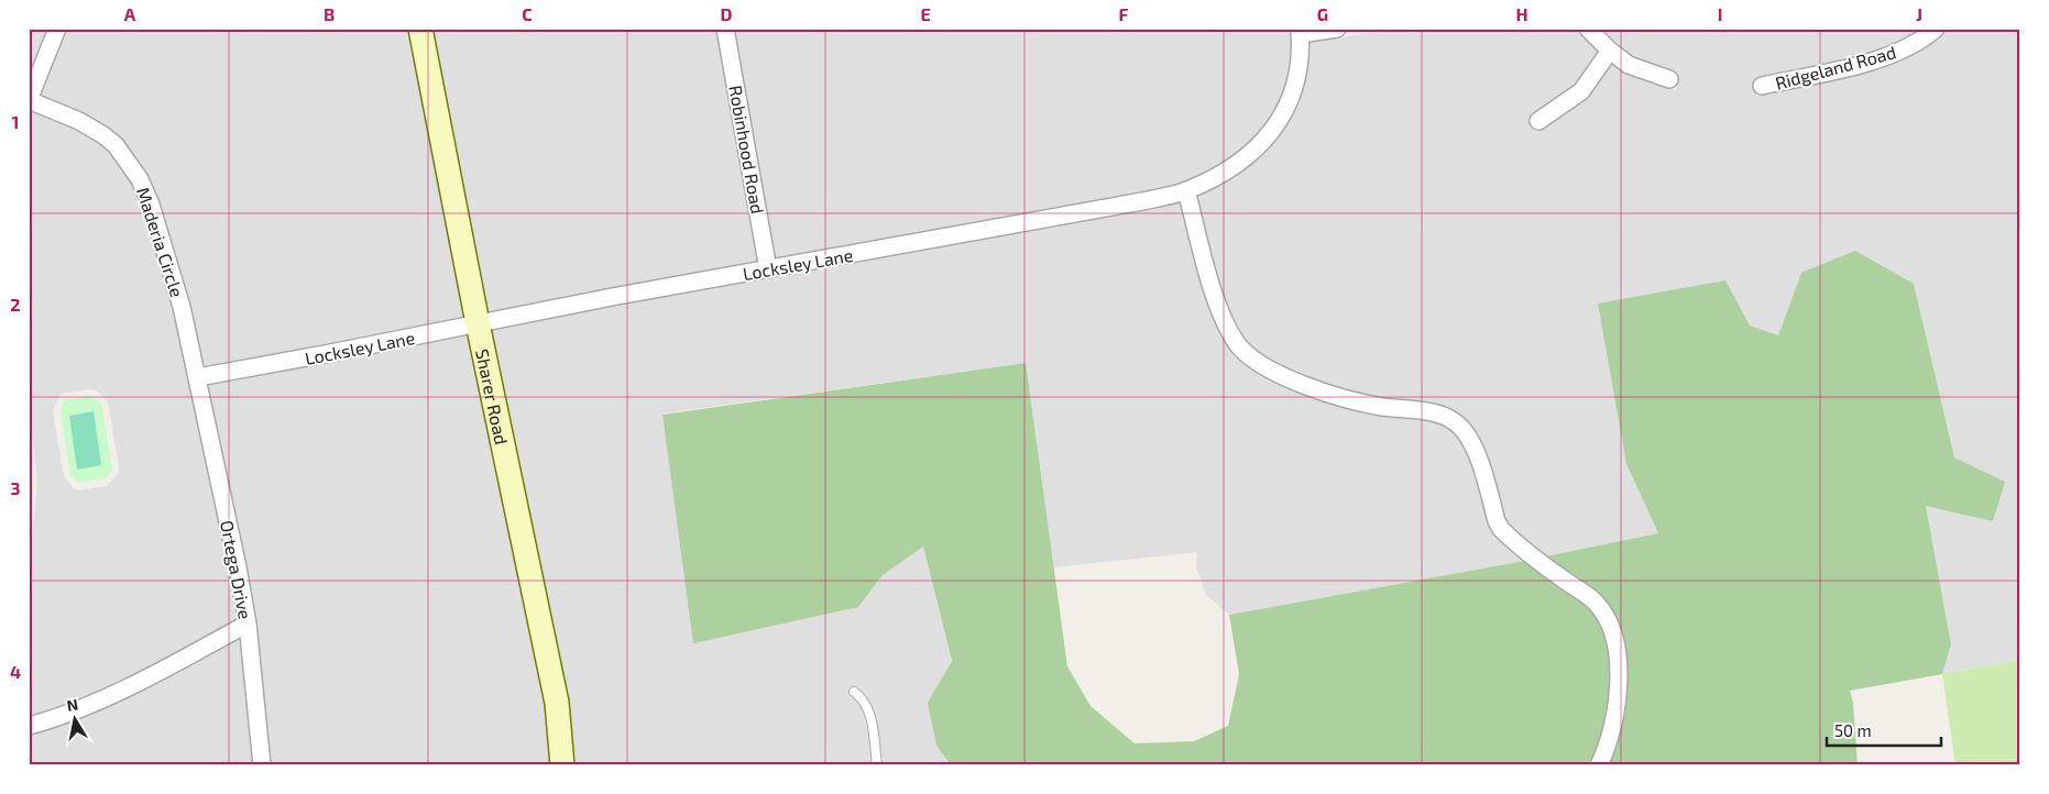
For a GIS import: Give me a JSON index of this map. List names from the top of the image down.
{
  "streets": {
    "street": [
      "Ridgeland Road",
      "Robinhood Road",
      "Maderia Circle",
      "Locksley Lane",
      "Sharer Road",
      "Ortega Drive"
    ]
  },
  "crossings": [
    ["Robinhood Road", "Locksley Lane"],
    ["Maderia Circle", "Locksley Lane"],
    ["Maderia Circle", "Ortega Drive"],
    ["Locksley Lane", "Sharer Road"],
    ["Locksley Lane", "Ortega Drive"]
  ],
  "scale_bar": "50 m",
  "north": "top",
  "grid": {
    "columns": [
      "A",
      "B",
      "C",
      "D",
      "E",
      "F",
      "G",
      "H",
      "I",
      "J"
    ],
    "rows": [
      "1",
      "2",
      "3",
      "4"
    ]
  }
}
